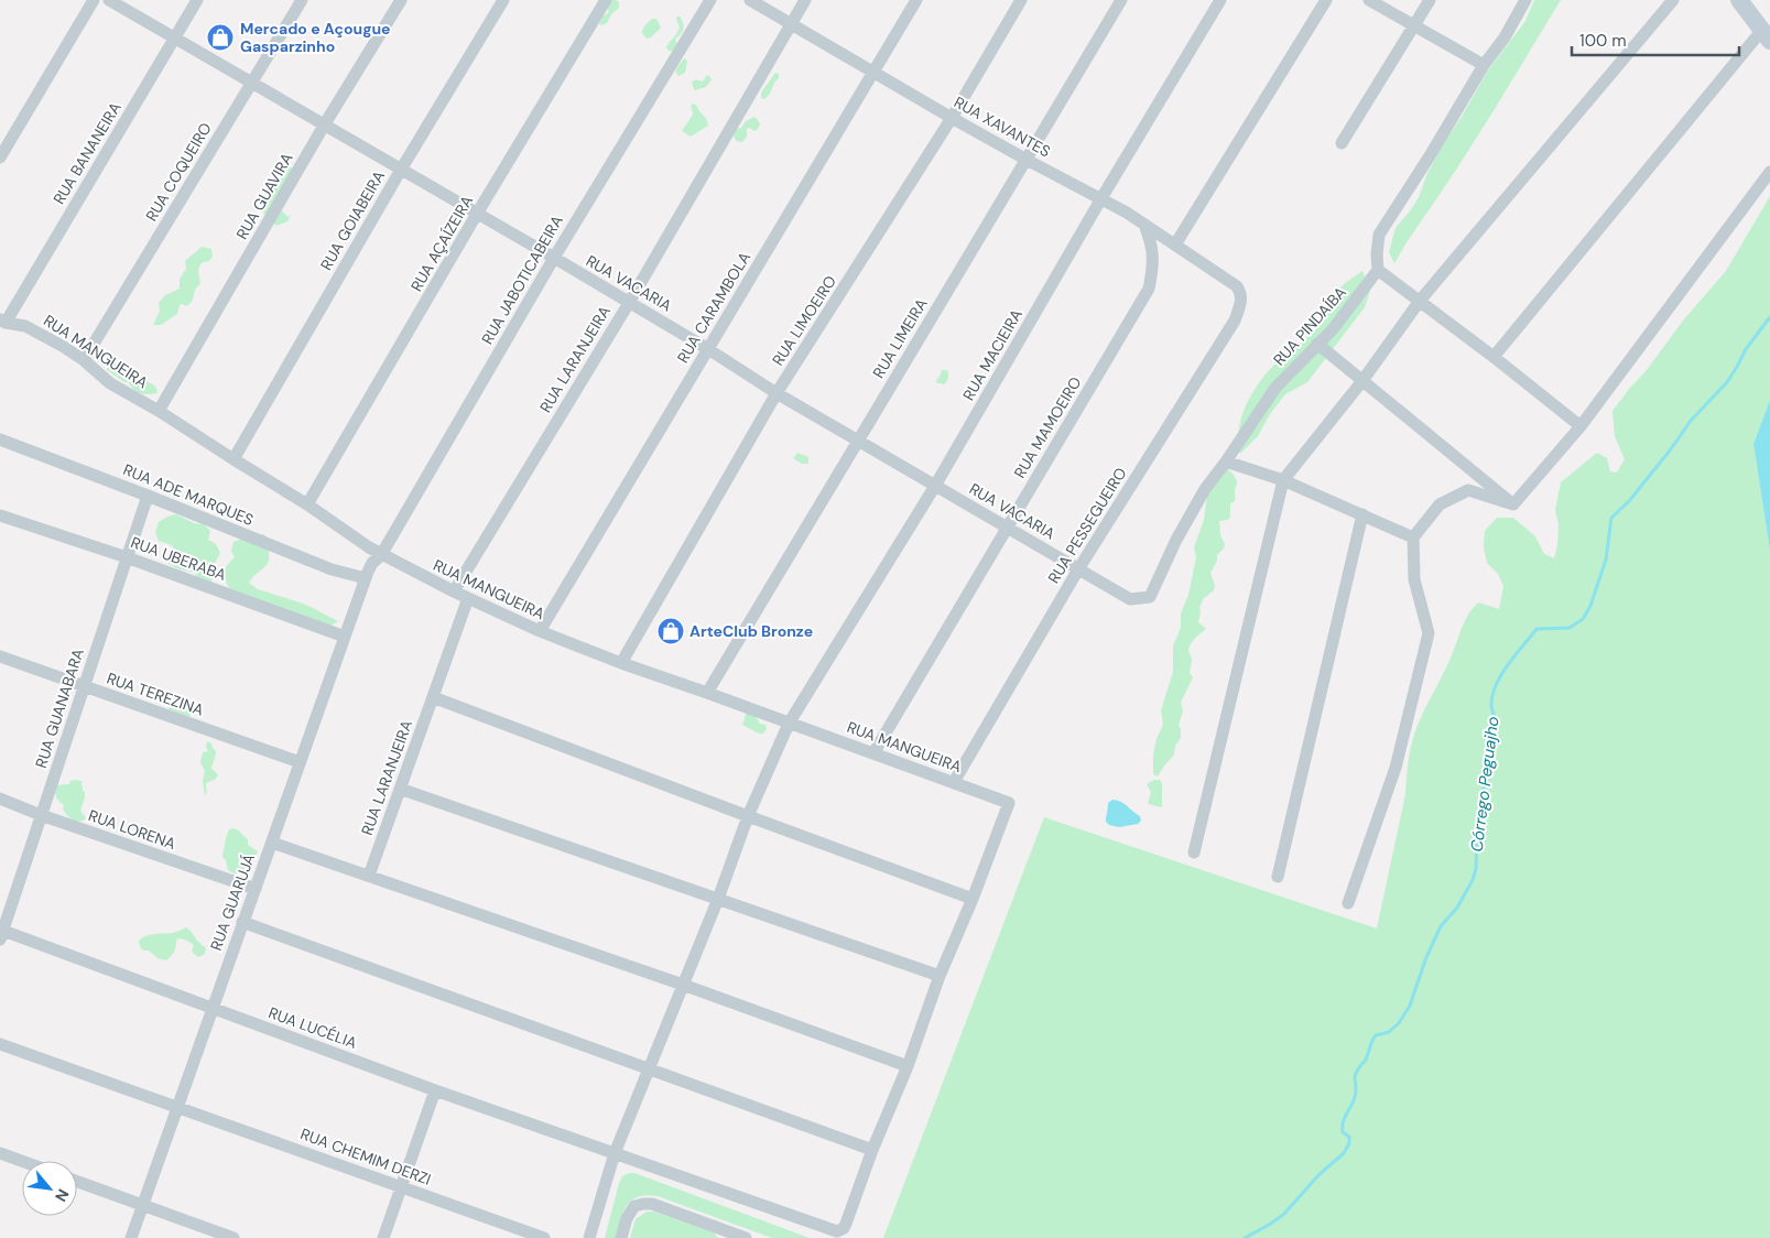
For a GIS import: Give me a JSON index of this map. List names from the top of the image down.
{
  "streets": {
    "street": [
      "RUA XAVANTES",
      "RUA BANANEIRA",
      "RUA COQUEIRO",
      "RUA GUAVIRA",
      "RUA GOIABEIRA",
      "RUA AÇAÍZEIRA",
      "RUA JABOTICABEIRA",
      "RUA VACARIA",
      "RUA CARAMBOLA",
      "RUA LIMOEIRO",
      "RUA PINDAÍBA",
      "RUA LIMEIRA",
      "RUA MANGUEIRA",
      "RUA MACIEIRA",
      "RUA LARANJEIRA",
      "RUA MAMOEIRO",
      "RUA ADE MARQUES",
      "RUA PESSEGUEIRO",
      "RUA UBERABA",
      "RUA TEREZINA",
      "RUA GUANABARA",
      "RUA LORENA",
      "RUA GUARUJÁ",
      "RUA LUCÉLIA",
      "RUA CHEMIM DERZI"
    ]
  },
  "crossings": [
    ["RUA XAVANTES", "RUA CARAMBOLA"],
    ["RUA XAVANTES", "RUA LIMOEIRO"],
    ["RUA XAVANTES", "RUA LIMEIRA"],
    ["RUA XAVANTES", "RUA MACIEIRA"],
    ["RUA XAVANTES", "RUA LARANJEIRA"],
    ["RUA XAVANTES", "RUA MAMOEIRO"],
    ["RUA XAVANTES", "RUA PESSEGUEIRO"],
    ["RUA BANANEIRA", "RUA VACARIA"],
    ["RUA BANANEIRA", "RUA MANGUEIRA"],
    ["RUA COQUEIRO", "RUA VACARIA"],
    ["RUA COQUEIRO", "RUA MANGUEIRA"],
    ["RUA GUAVIRA", "RUA VACARIA"],
    ["RUA GUAVIRA", "RUA MANGUEIRA"],
    ["RUA GOIABEIRA", "RUA VACARIA"],
    ["RUA GOIABEIRA", "RUA MANGUEIRA"],
    ["RUA AÇAÍZEIRA", "RUA VACARIA"],
    ["RUA AÇAÍZEIRA", "RUA MANGUEIRA"],
    ["RUA JABOTICABEIRA", "RUA VACARIA"],
    ["RUA JABOTICABEIRA", "RUA MANGUEIRA"],
    ["RUA JABOTICABEIRA", "RUA ADE MARQUES"],
    ["RUA JABOTICABEIRA", "RUA GUARUJÁ"],
    ["RUA VACARIA", "RUA CARAMBOLA"],
    ["RUA VACARIA", "RUA LIMOEIRO"],
    ["RUA VACARIA", "RUA PINDAÍBA"],
    ["RUA VACARIA", "RUA LIMEIRA"],
    ["RUA VACARIA", "RUA MACIEIRA"],
    ["RUA VACARIA", "RUA LARANJEIRA"],
    ["RUA VACARIA", "RUA MAMOEIRO"],
    ["RUA VACARIA", "RUA PESSEGUEIRO"],
    ["RUA CARAMBOLA", "RUA MANGUEIRA"],
    ["RUA LIMOEIRO", "RUA MANGUEIRA"],
    ["RUA LIMEIRA", "RUA MANGUEIRA"],
    ["RUA MANGUEIRA", "RUA MACIEIRA"],
    ["RUA MANGUEIRA", "RUA LARANJEIRA"],
    ["RUA MANGUEIRA", "RUA MAMOEIRO"],
    ["RUA MANGUEIRA", "RUA PESSEGUEIRO"],
    ["RUA MACIEIRA", "RUA LUCÉLIA"],
    ["RUA ADE MARQUES", "RUA GUANABARA"],
    ["RUA ADE MARQUES", "RUA GUARUJÁ"],
    ["RUA UBERABA", "RUA GUANABARA"],
    ["RUA UBERABA", "RUA GUARUJÁ"],
    ["RUA TEREZINA", "RUA GUANABARA"],
    ["RUA TEREZINA", "RUA GUARUJÁ"],
    ["RUA GUANABARA", "RUA LORENA"],
    ["RUA GUANABARA", "RUA LUCÉLIA"],
    ["RUA LORENA", "RUA GUARUJÁ"],
    ["RUA GUARUJÁ", "RUA LUCÉLIA"],
    ["RUA GUARUJÁ", "RUA CHEMIM DERZI"]
  ],
  "water": ["Córrego Peguajho"],
  "places": {
    "shop": ["Mercado e Açougue Gasparzinho", "ArteClub Bronze"]
  },
  "scale_bar": "100 m",
  "north": "bottom right"
}
